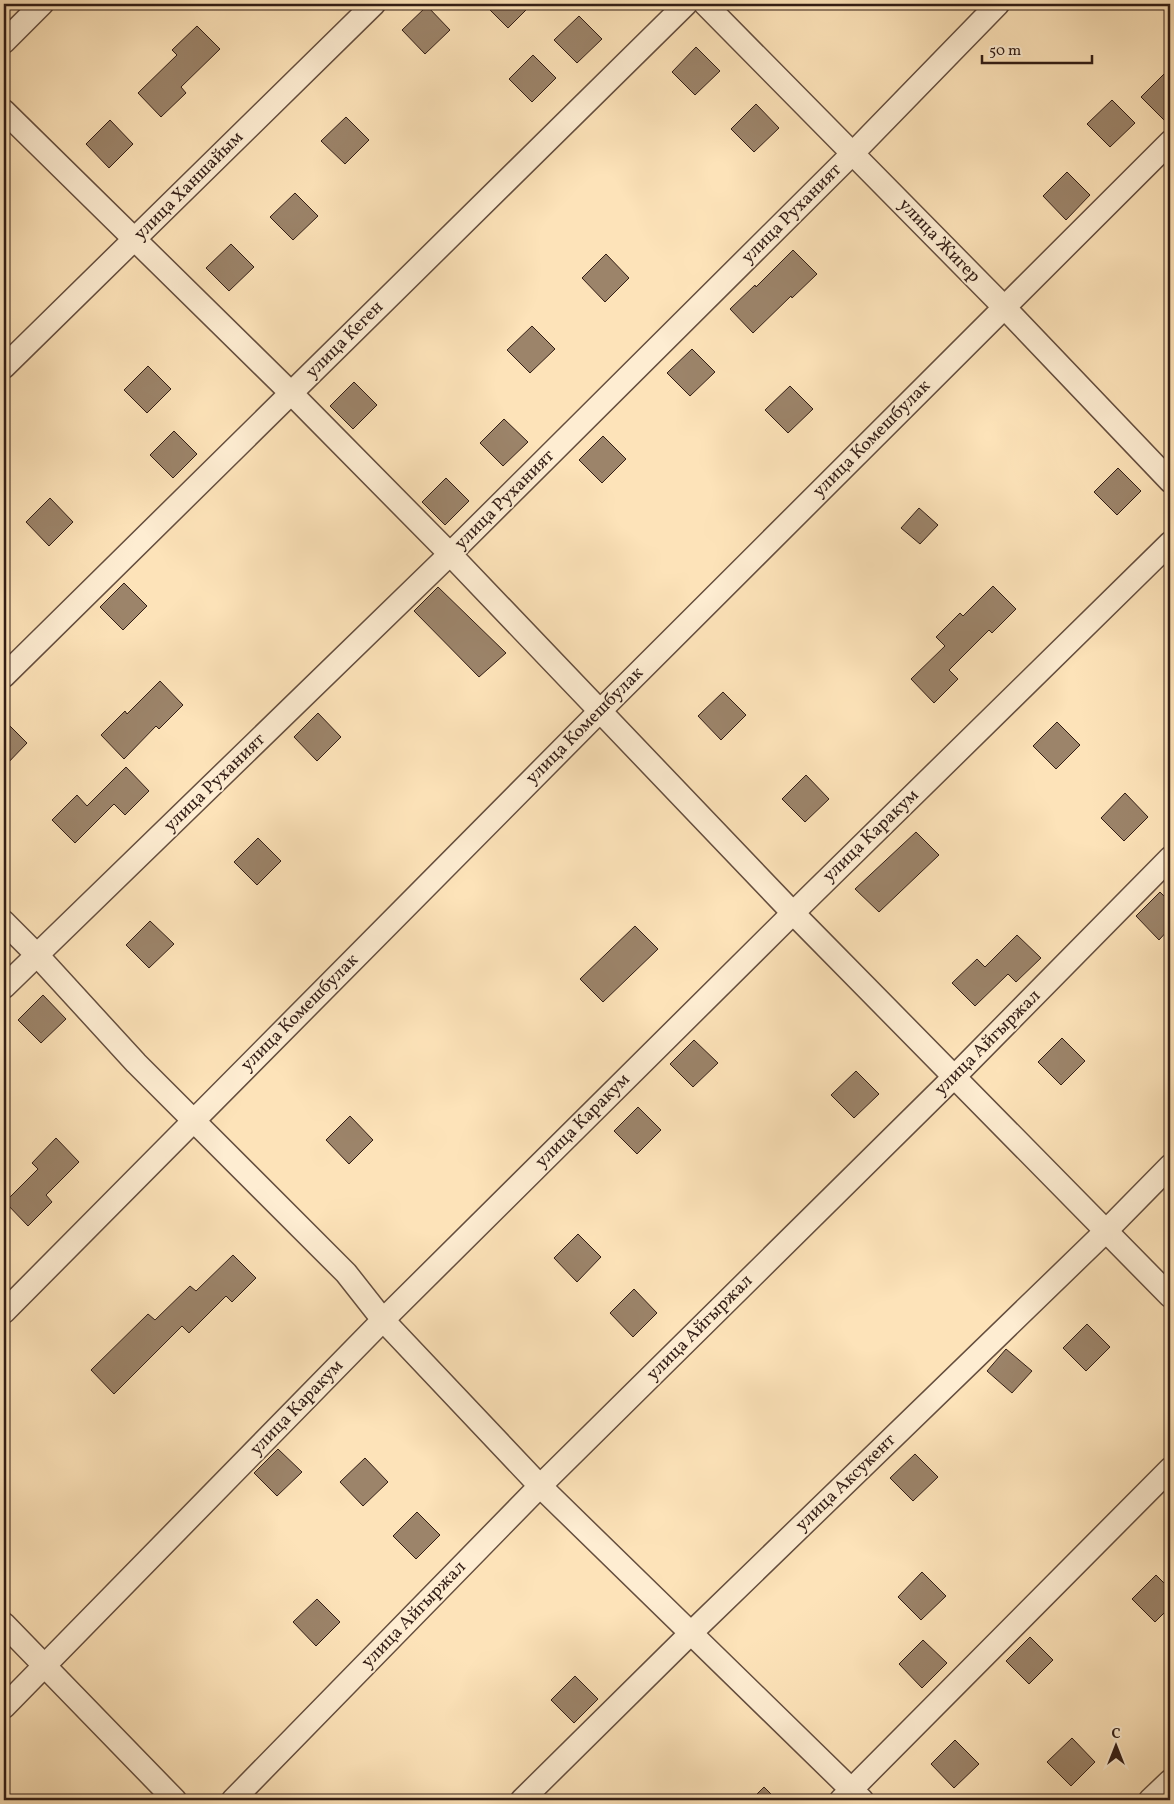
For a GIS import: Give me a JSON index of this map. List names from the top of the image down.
{
  "streets": {
    "street": [
      "улица Ханшайым",
      "улица Руханият",
      "улица Жигер",
      "улица Кеген",
      "улица Комешбулак",
      "улица Каракум",
      "улица Айгыржал",
      "улица Аксукент"
    ]
  },
  "crossings": [
    ["улица Руханият", "улица Жигер"],
    ["улица Жигер", "улица Комешбулак"]
  ],
  "scale_bar": "50 m",
  "north": "top"
}
